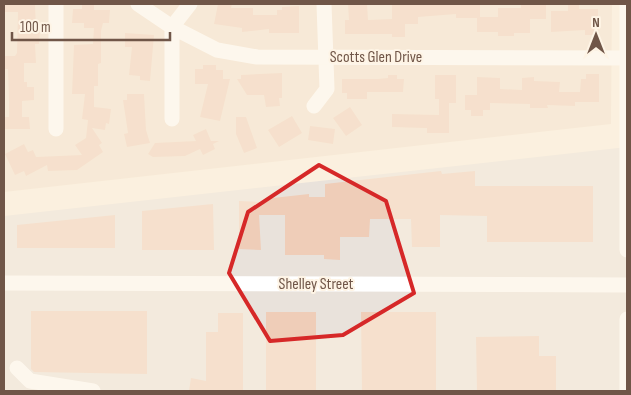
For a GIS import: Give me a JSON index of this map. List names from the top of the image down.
{
  "streets": {
    "street": ["Scotts Glen Drive", "Shelley Street"]
  },
  "scale_bar": "100 m",
  "north": "top"
}
